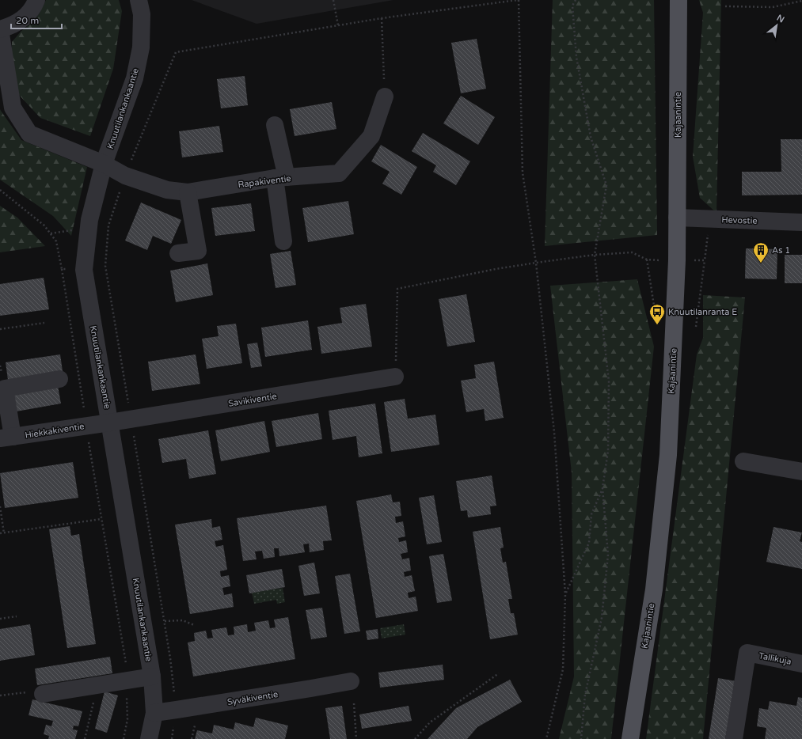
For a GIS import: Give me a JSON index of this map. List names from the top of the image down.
{
  "streets": {
    "main road": ["Kajaanintie"],
    "street": [
      "Knuutilankankaantie",
      "Rapakiventie",
      "Hevostie",
      "Savikiventie",
      "Hiekkakiventie",
      "Tallikuja",
      "Syväkiventie"
    ]
  },
  "crossings": [
    ["Knuutilankankaantie", "Rapakiventie"],
    ["Knuutilankankaantie", "Savikiventie"],
    ["Knuutilankankaantie", "Hiekkakiventie"],
    ["Knuutilankankaantie", "Syväkiventie"],
    ["Kajaanintie", "Hevostie"],
    ["Savikiventie", "Hiekkakiventie"]
  ],
  "places": {
    "building": ["As 1"],
    "bus stop": ["Knuutilanranta E"]
  },
  "scale_bar": "20 m",
  "north": "top right"
}
